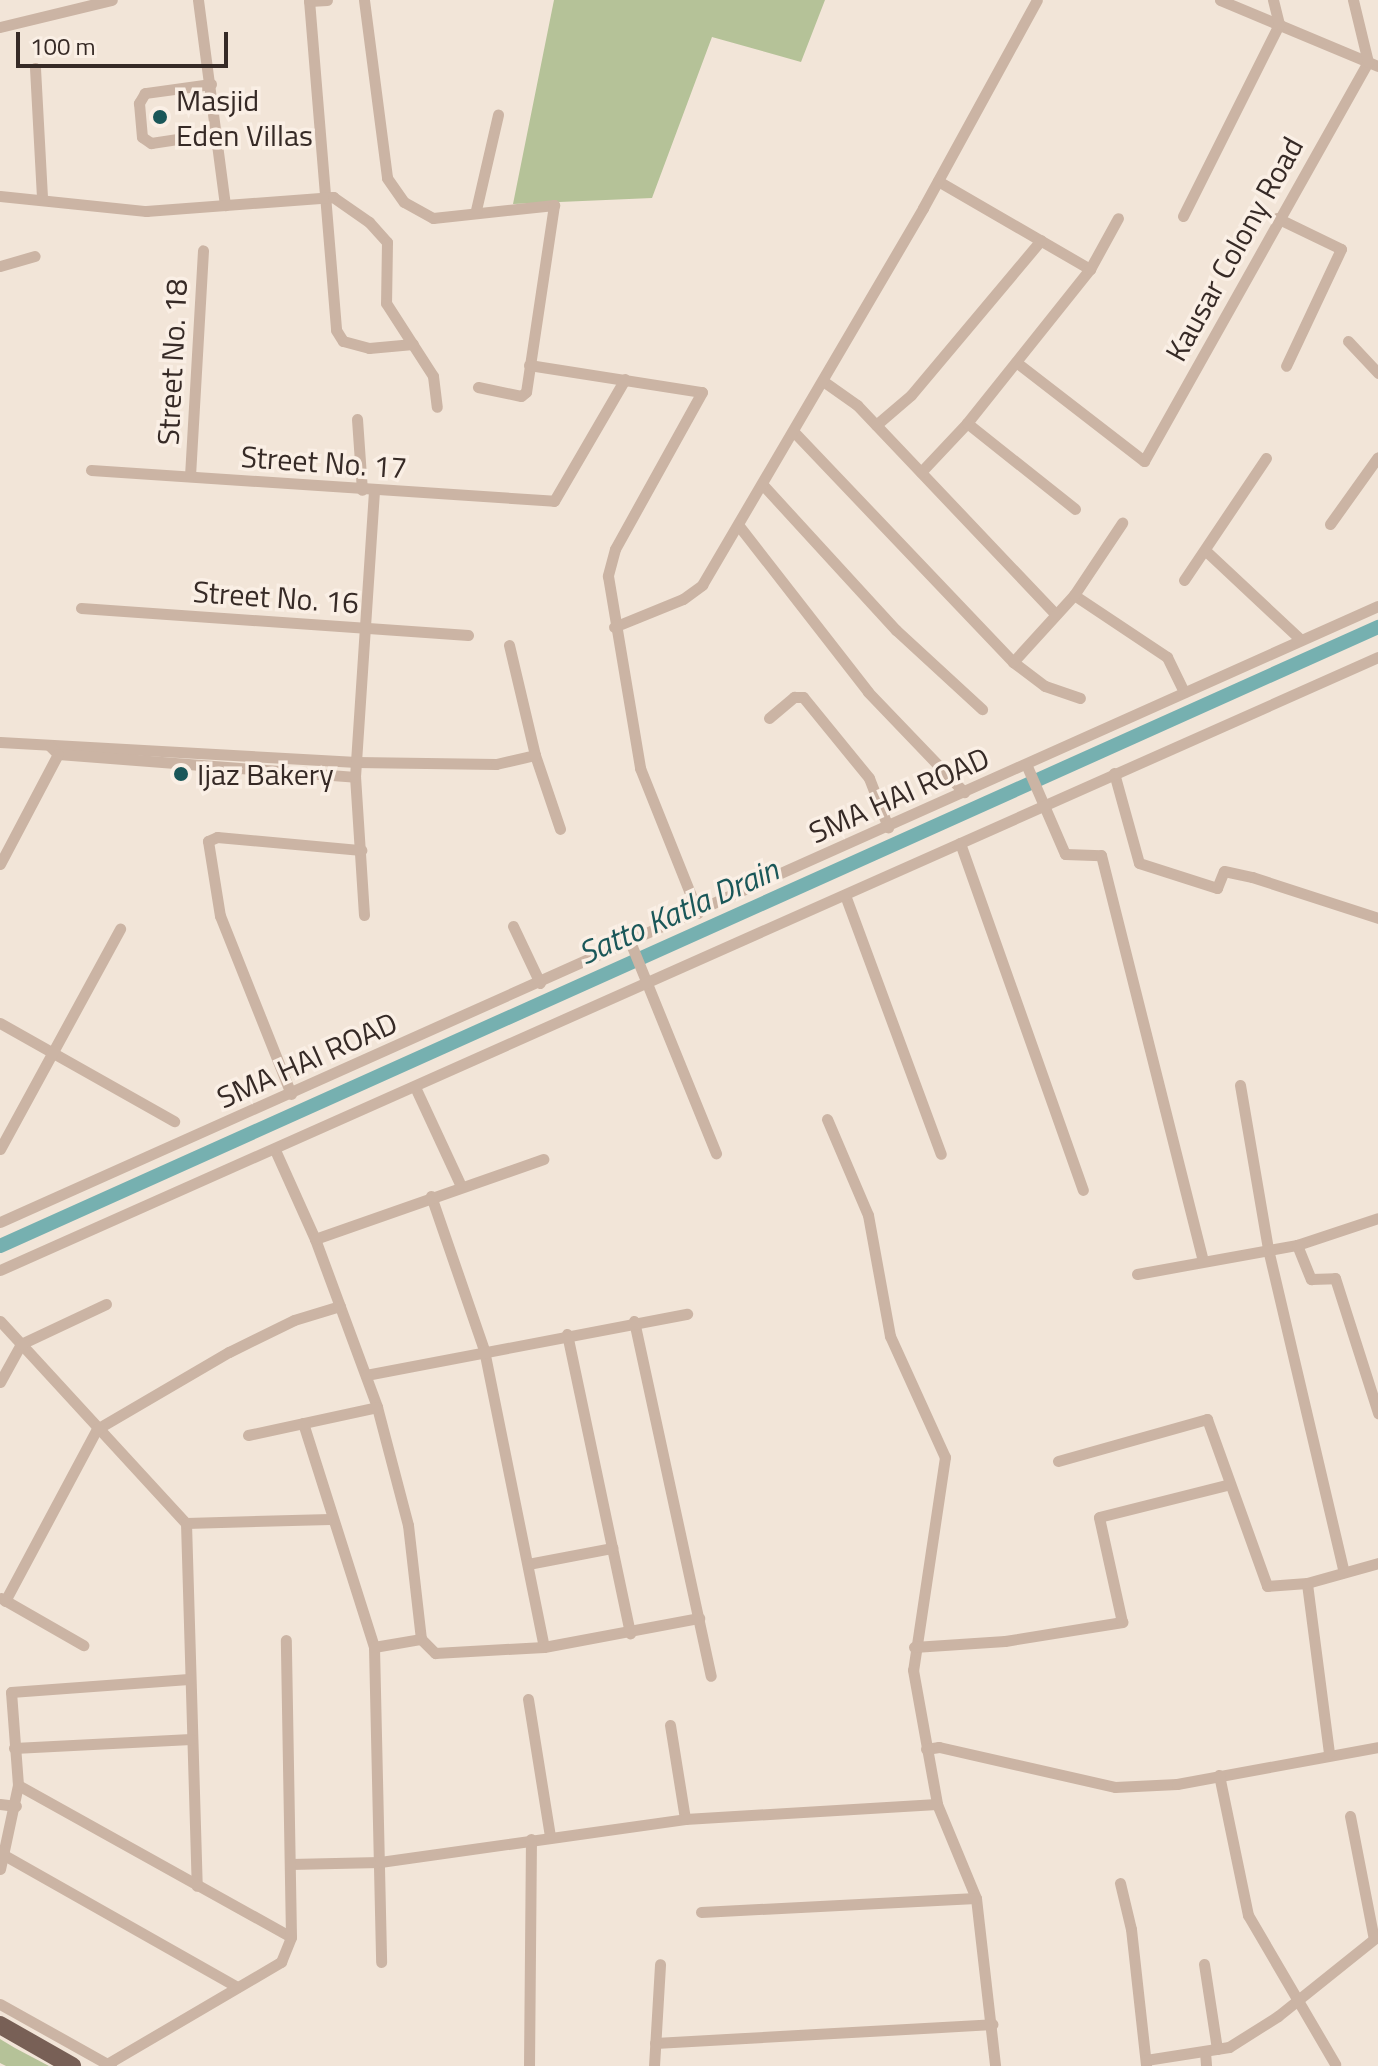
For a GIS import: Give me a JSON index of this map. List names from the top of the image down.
{
  "streets": {
    "street": [
      "Kausar Colony Road",
      "Street No. 18",
      "Street No. 17",
      "Street No. 16",
      "SMA HAI ROAD"
    ]
  },
  "crossings": [
    ["Street No. 18", "Street No. 17"]
  ],
  "water": ["Satto Katla Drain"],
  "places": ["Masjid Eden Villas", "Ijaz Bakery"],
  "scale_bar": "100 m"
}
